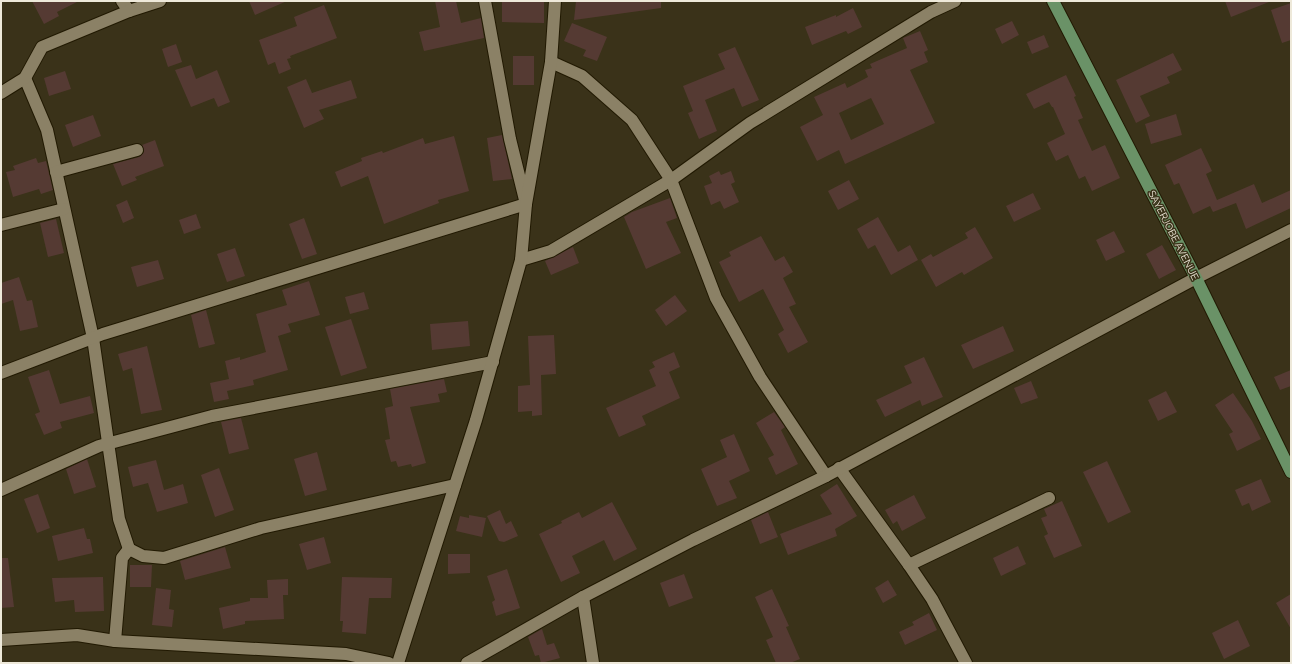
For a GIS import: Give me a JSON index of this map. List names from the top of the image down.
{
  "streets": {
    "street": ["SAYERJOBE AVENUE"]
  }
}
